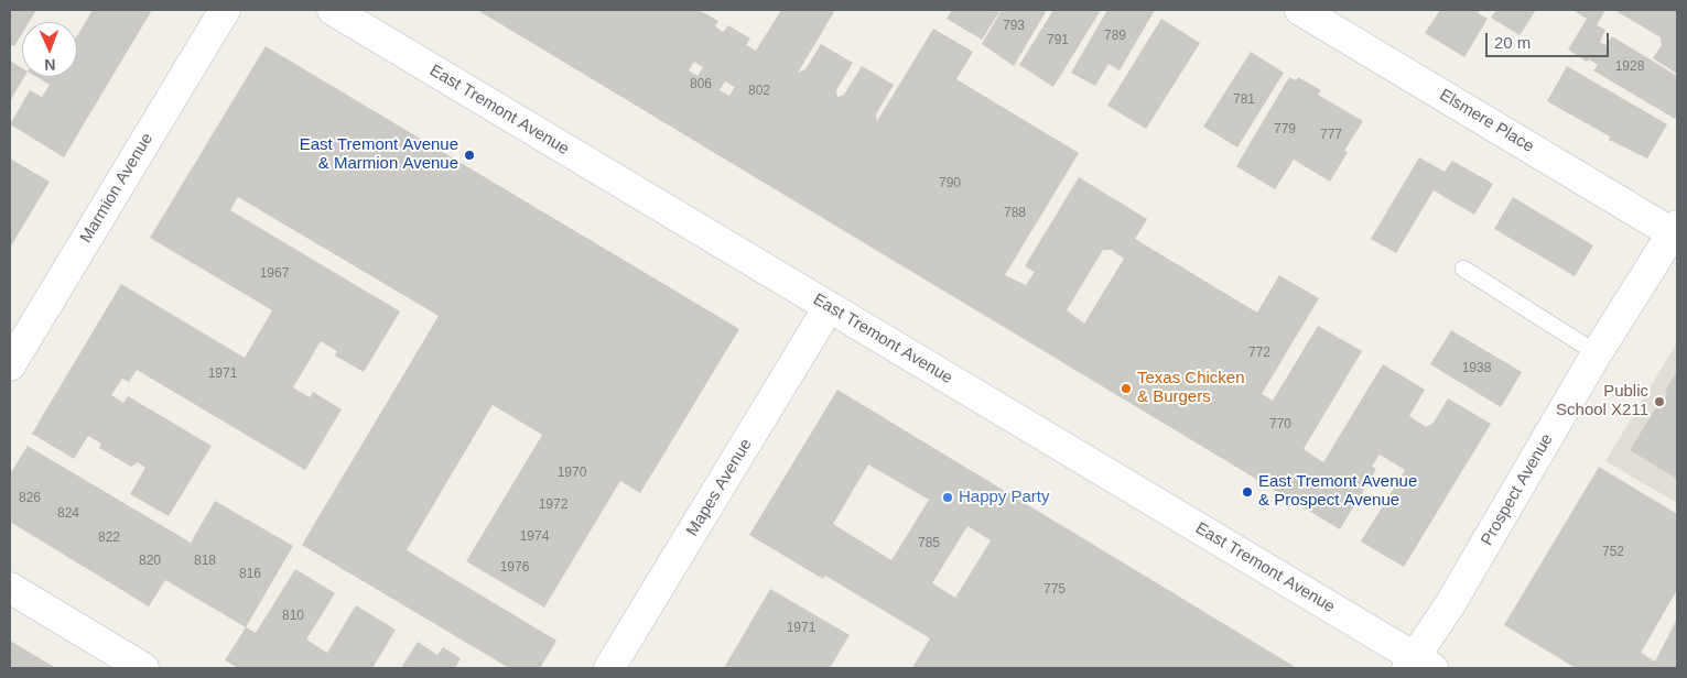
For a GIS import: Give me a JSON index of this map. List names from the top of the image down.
{
  "streets": {
    "street": [
      "East Tremont Avenue",
      "Elsmere Place",
      "Marmion Avenue",
      "Mapes Avenue",
      "Prospect Avenue"
    ]
  },
  "crossings": [
    ["East Tremont Avenue", "Mapes Avenue"],
    ["East Tremont Avenue", "Prospect Avenue"],
    ["Elsmere Place", "Prospect Avenue"]
  ],
  "places": [
    "East Tremont Avenue & Marmion Avenue",
    "Texas Chicken & Burgers",
    "Public School X211",
    "East Tremont Avenue & Prospect Avenue",
    "Happy Party"
  ],
  "house_numbers": [
    "793",
    "789",
    "791",
    "1928",
    "806",
    "802",
    "781",
    "779",
    "777",
    "790",
    "788",
    "1967",
    "772",
    "1938",
    "1971",
    "770",
    "1970",
    "826",
    "1972",
    "824",
    "1974",
    "822",
    "785",
    "752",
    "820",
    "818",
    "1976",
    "816",
    "775",
    "810",
    "1971"
  ],
  "scale_bar": "20 m",
  "north": "bottom"
}
